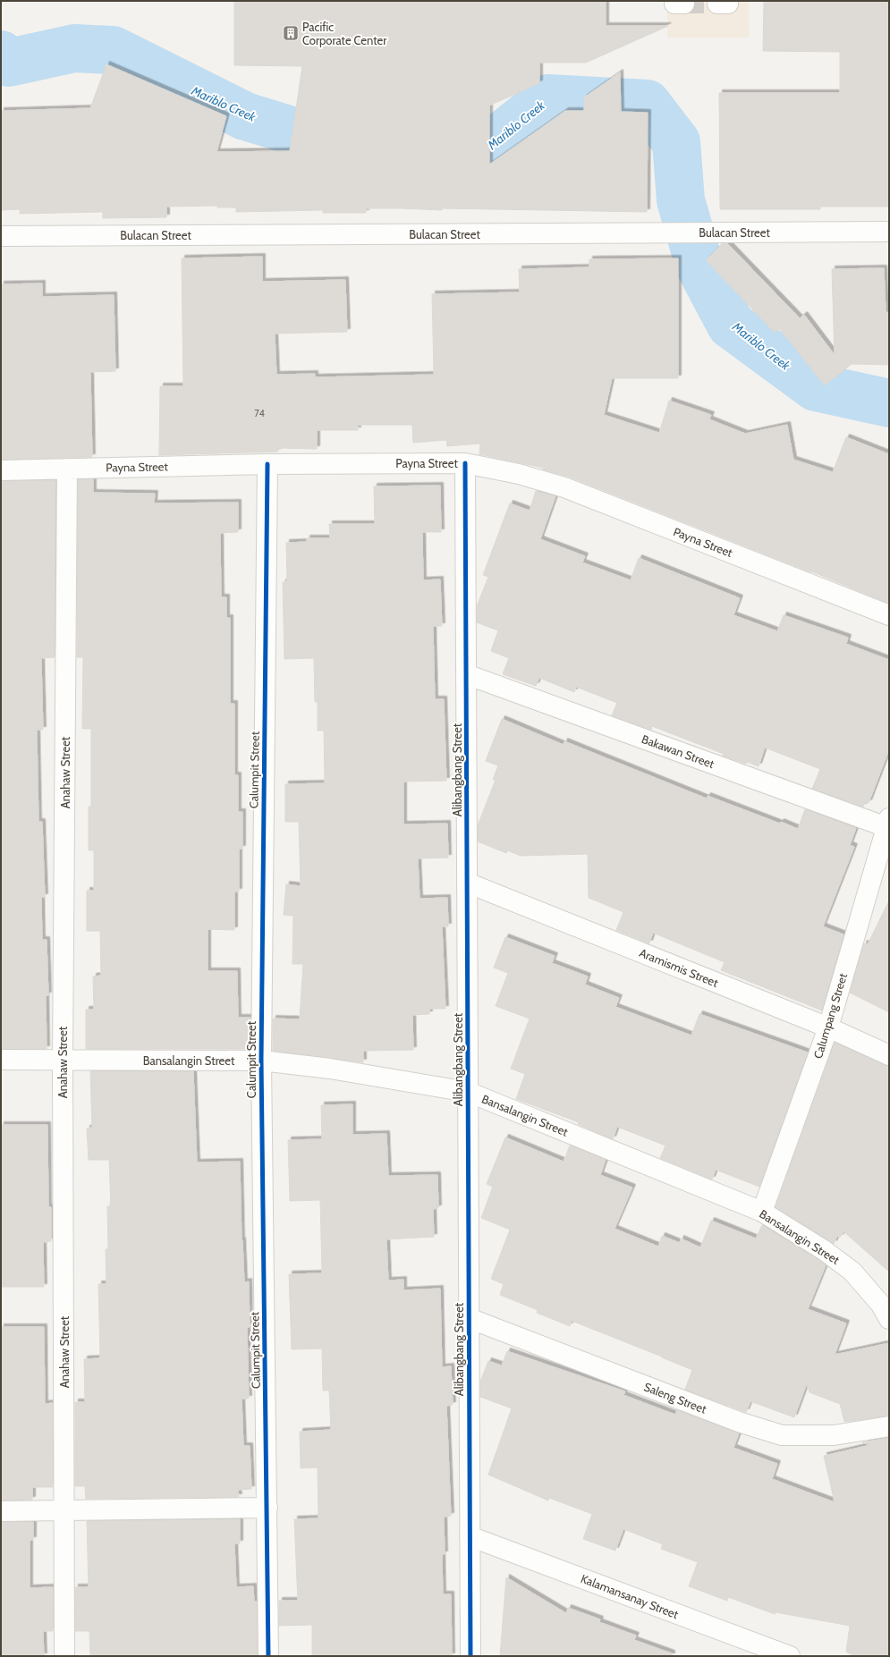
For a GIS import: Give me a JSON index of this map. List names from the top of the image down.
{
  "streets": {
    "street": [
      "Bulacan Street",
      "Payna Street",
      "Bakawan Street",
      "Calumpit Street",
      "Alibangbang Street",
      "Anahaw Street",
      "Aramismis Street",
      "Calumpang Street",
      "Bansalangin Street",
      "Saleng Street",
      "Kalamansanay Street"
    ]
  },
  "crossings": [
    ["Payna Street", "Calumpit Street"],
    ["Payna Street", "Alibangbang Street"],
    ["Payna Street", "Anahaw Street"],
    ["Bakawan Street", "Alibangbang Street"],
    ["Bakawan Street", "Calumpang Street"],
    ["Calumpit Street", "Bansalangin Street"],
    ["Alibangbang Street", "Aramismis Street"],
    ["Alibangbang Street", "Bansalangin Street"],
    ["Alibangbang Street", "Saleng Street"],
    ["Alibangbang Street", "Kalamansanay Street"],
    ["Anahaw Street", "Bansalangin Street"],
    ["Aramismis Street", "Calumpang Street"],
    ["Calumpang Street", "Bansalangin Street"]
  ],
  "water": ["Mariblo Creek"],
  "places": {
    "building": ["Pacific Corporate Center"]
  },
  "house_numbers": ["74"]
}
